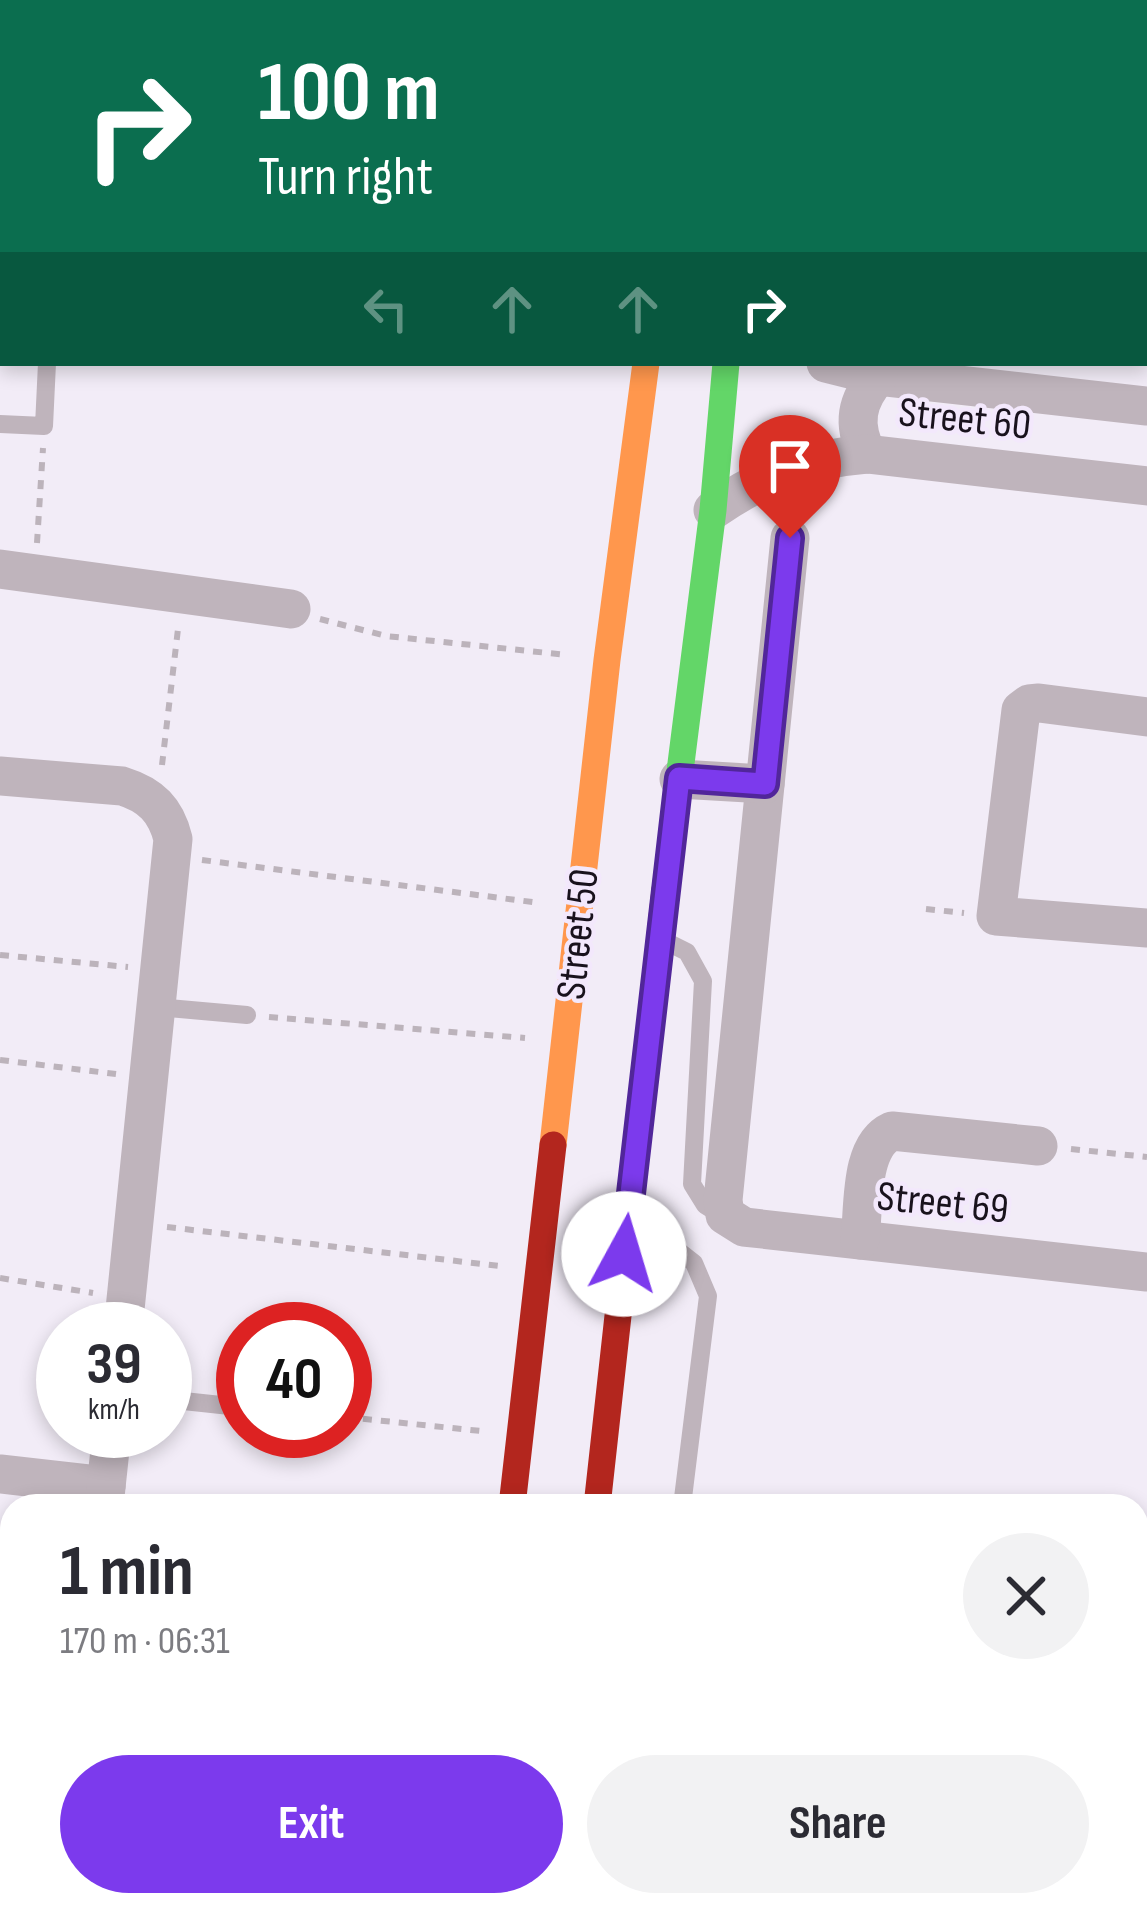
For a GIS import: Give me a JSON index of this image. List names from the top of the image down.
{
  "streets": {
    "street": ["Street 60", "Street 50", "Street 69"]
  },
  "crossings": [
    ["Street 60", "Street 50"]
  ],
  "page": {
    "turn": ["100 m", "Turn right"],
    "speed": "39 km/h",
    "limit": "40",
    "heading": ["1 min", "170 m · 06:31"],
    "buttons": ["Exit", "Share"]
  }
}
